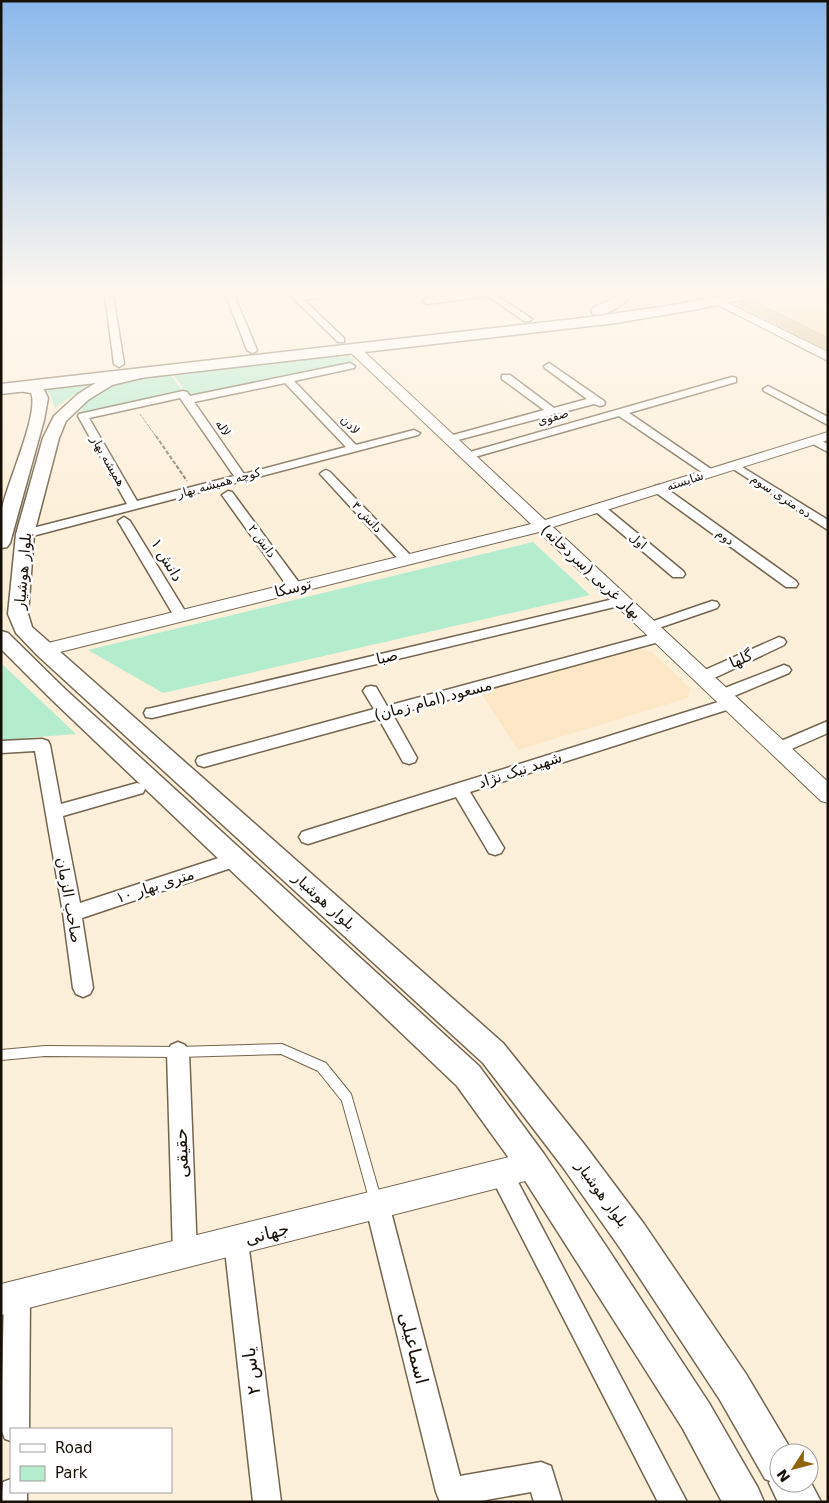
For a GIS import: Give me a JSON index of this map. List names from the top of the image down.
{
  "streets": {
    "main road": ["بلوار هوشیار"],
    "street": [
      "صفوی",
      "لادن",
      "لاله",
      "همیشه بهار",
      "شایسته",
      "کوچه همیشه بهار",
      "ده متری سوم",
      "دانش ۳",
      "دوم",
      "دانش ۲",
      "اول",
      "دانش ۱",
      "بهار غربی (سردخانه)",
      "توسکا",
      "صبا",
      "گلها",
      "مسعود (امام زمان)",
      "شهید نیک نژاد",
      "۱۰ متری بهار",
      "صاحب الزمان",
      "حقیقی",
      "جهانی",
      "اسماعیلی",
      "یاس ۲"
    ]
  },
  "crossings": [
    ["صفوی", "بهار غربی (سردخانه)"],
    ["لادن", "کوچه همیشه بهار"],
    ["لاله", "کوچه همیشه بهار"],
    ["همیشه بهار", "کوچه همیشه بهار"],
    ["همیشه بهار", "بلوار هوشیار"],
    ["شایسته", "ده متری سوم"],
    ["شایسته", "دوم"],
    ["شایسته", "اول"],
    ["شایسته", "بهار غربی (سردخانه)"],
    ["شایسته", "توسکا"],
    ["کوچه همیشه بهار", "بلوار هوشیار"],
    ["دانش ۳", "توسکا"],
    ["دانش ۲", "توسکا"],
    ["دانش ۱", "توسکا"],
    ["بلوار هوشیار", "توسکا"],
    ["بلوار هوشیار", "۱۰ متری بهار"],
    ["بلوار هوشیار", "جهانی"],
    ["بهار غربی (سردخانه)", "توسکا"],
    ["بهار غربی (سردخانه)", "صبا"],
    ["بهار غربی (سردخانه)", "گلها"],
    ["بهار غربی (سردخانه)", "مسعود (امام زمان)"],
    ["بهار غربی (سردخانه)", "شهید نیک نژاد"],
    ["۱۰ متری بهار", "صاحب الزمان"],
    ["حقیقی", "جهانی"],
    ["جهانی", "اسماعیلی"],
    ["جهانی", "یاس ۲"]
  ],
  "legend": ["Road", "Park"],
  "north": "bottom left"
}
